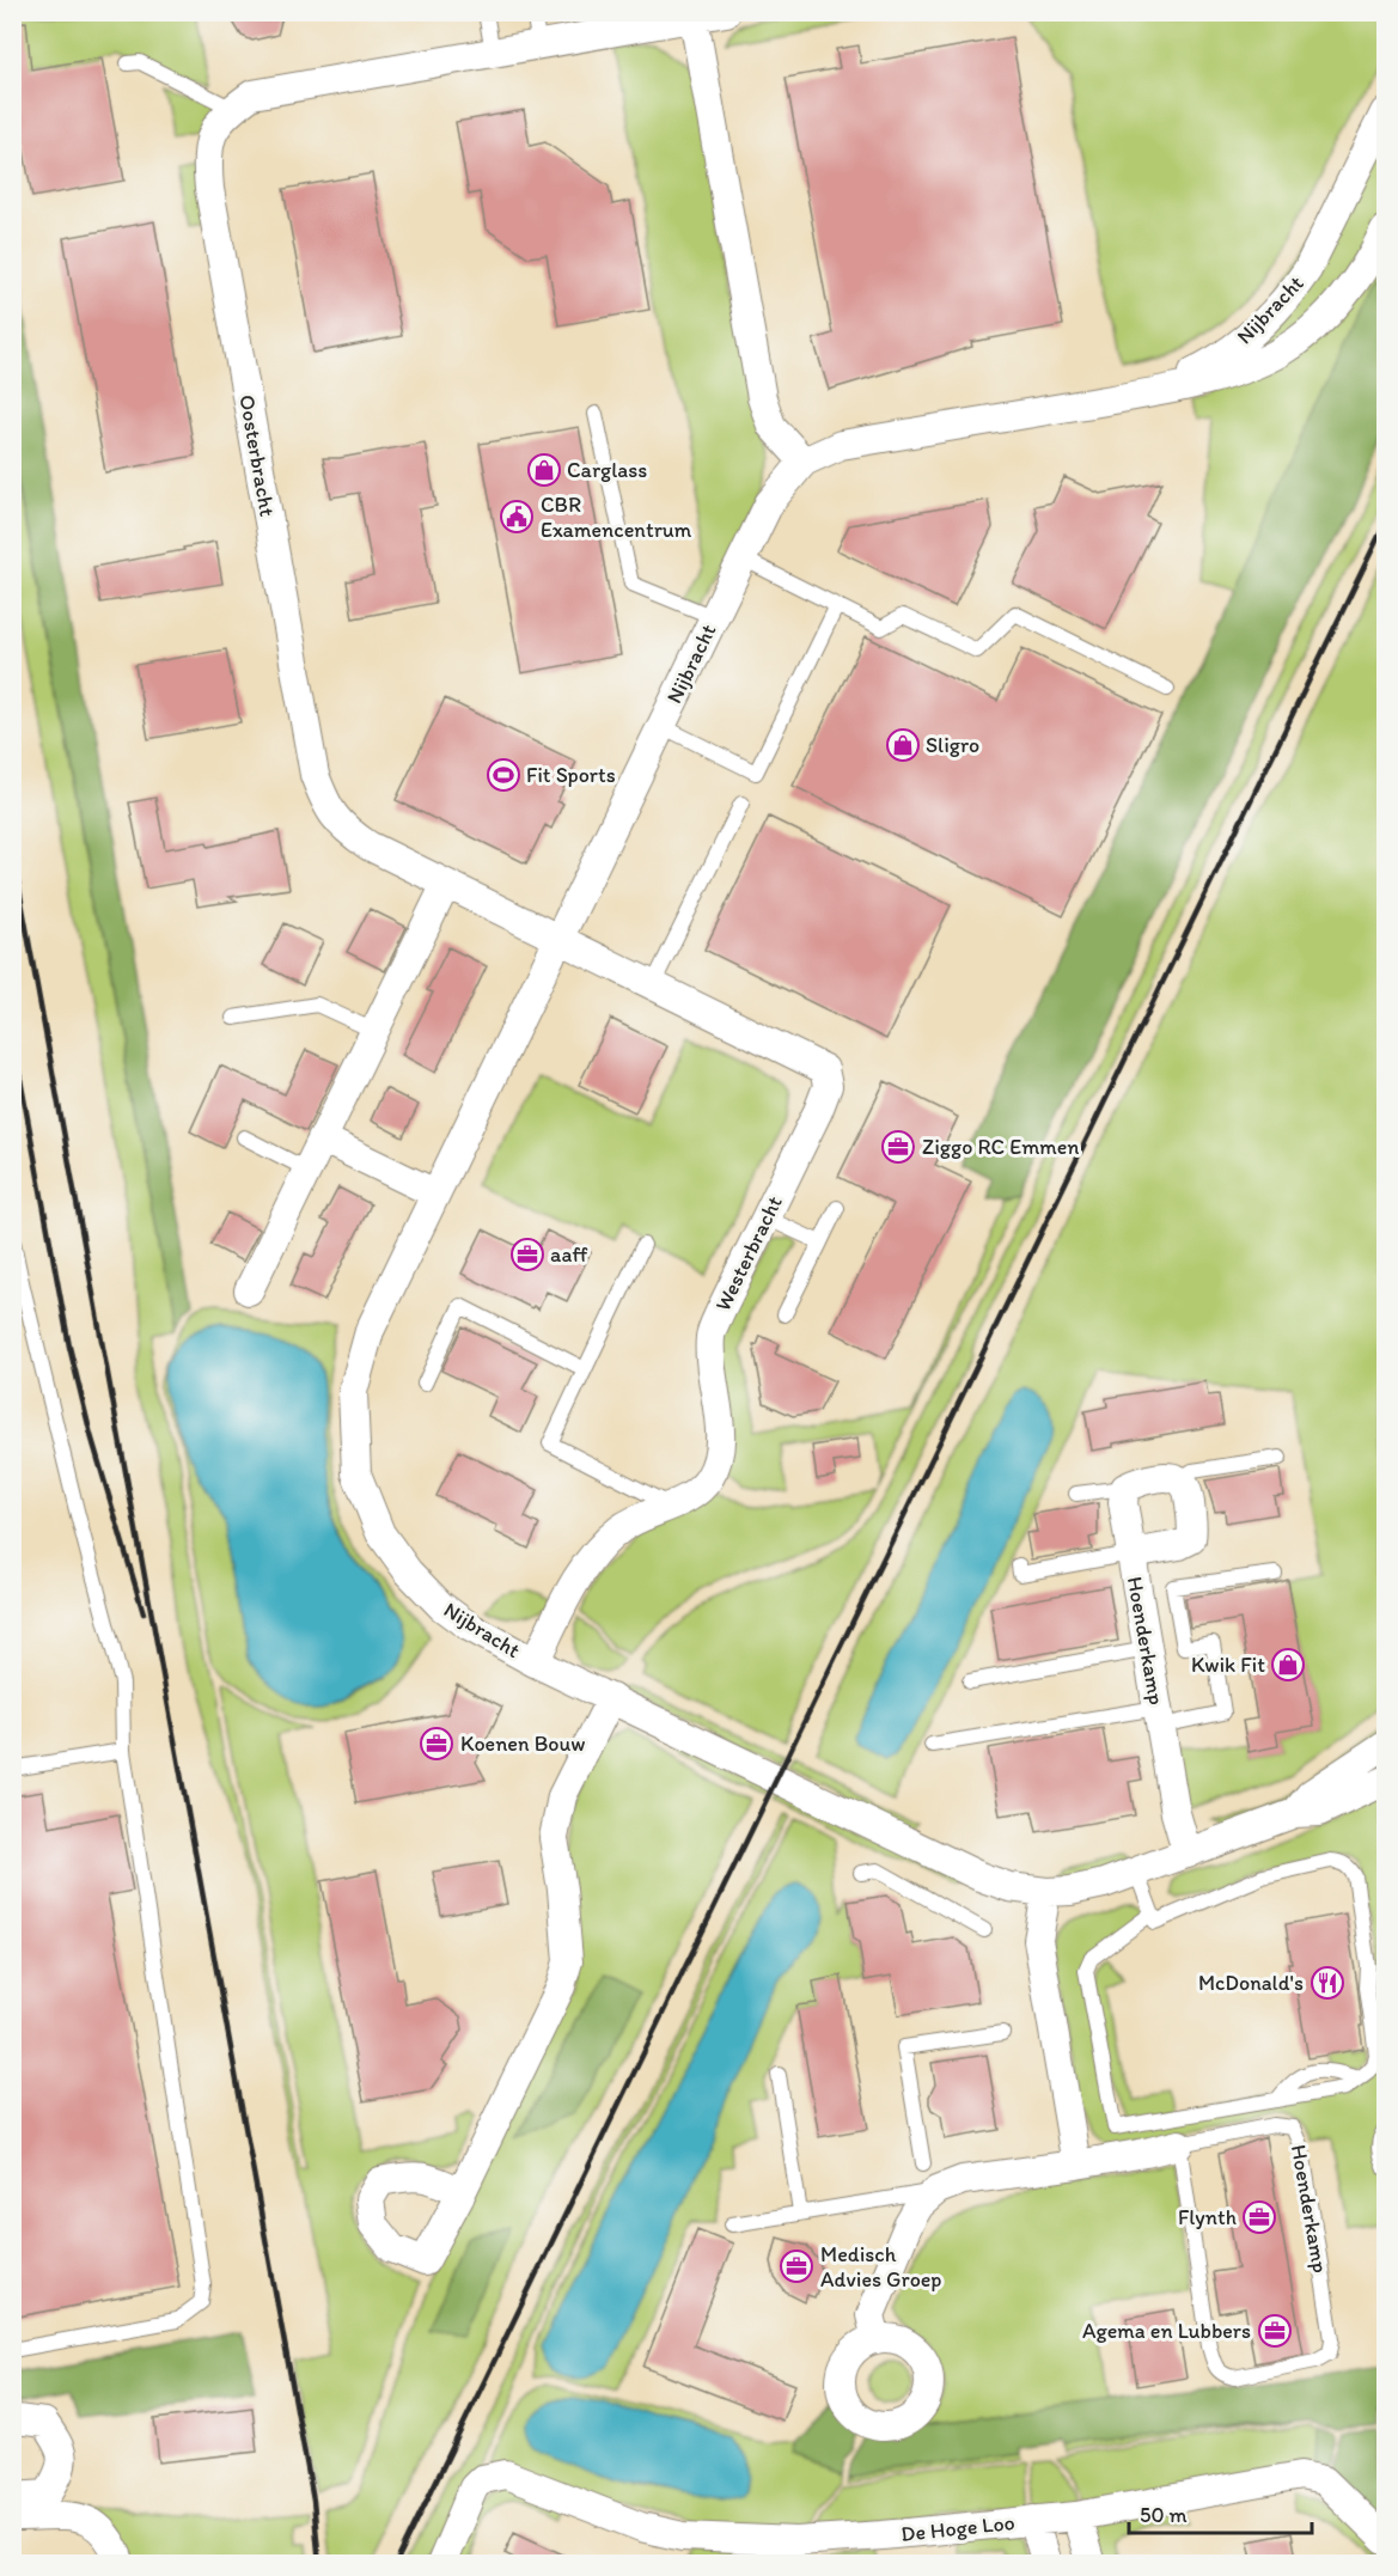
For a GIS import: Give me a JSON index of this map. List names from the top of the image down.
{
  "streets": {
    "street": [
      "Nijbracht",
      "Oosterbracht",
      "Westerbracht",
      "Hoenderkamp",
      "De Hoge Loo"
    ]
  },
  "crossings": [
    ["Nijbracht", "Oosterbracht"],
    ["Nijbracht", "Westerbracht"],
    ["Oosterbracht", "Westerbracht"]
  ],
  "places": {
    "shop": ["Carglass", "Sligro", "Kwik Fit"],
    "public building": ["CBR Examencentrum"],
    "sports": ["Fit Sports"],
    "office": [
      "Ziggo RC Emmen",
      "aaff",
      "Koenen Bouw",
      "Flynth",
      "Medisch Advies Groep",
      "Agema en Lubbers"
    ],
    "restaurant": ["McDonald's"]
  },
  "scale_bar": "50 m"
}
